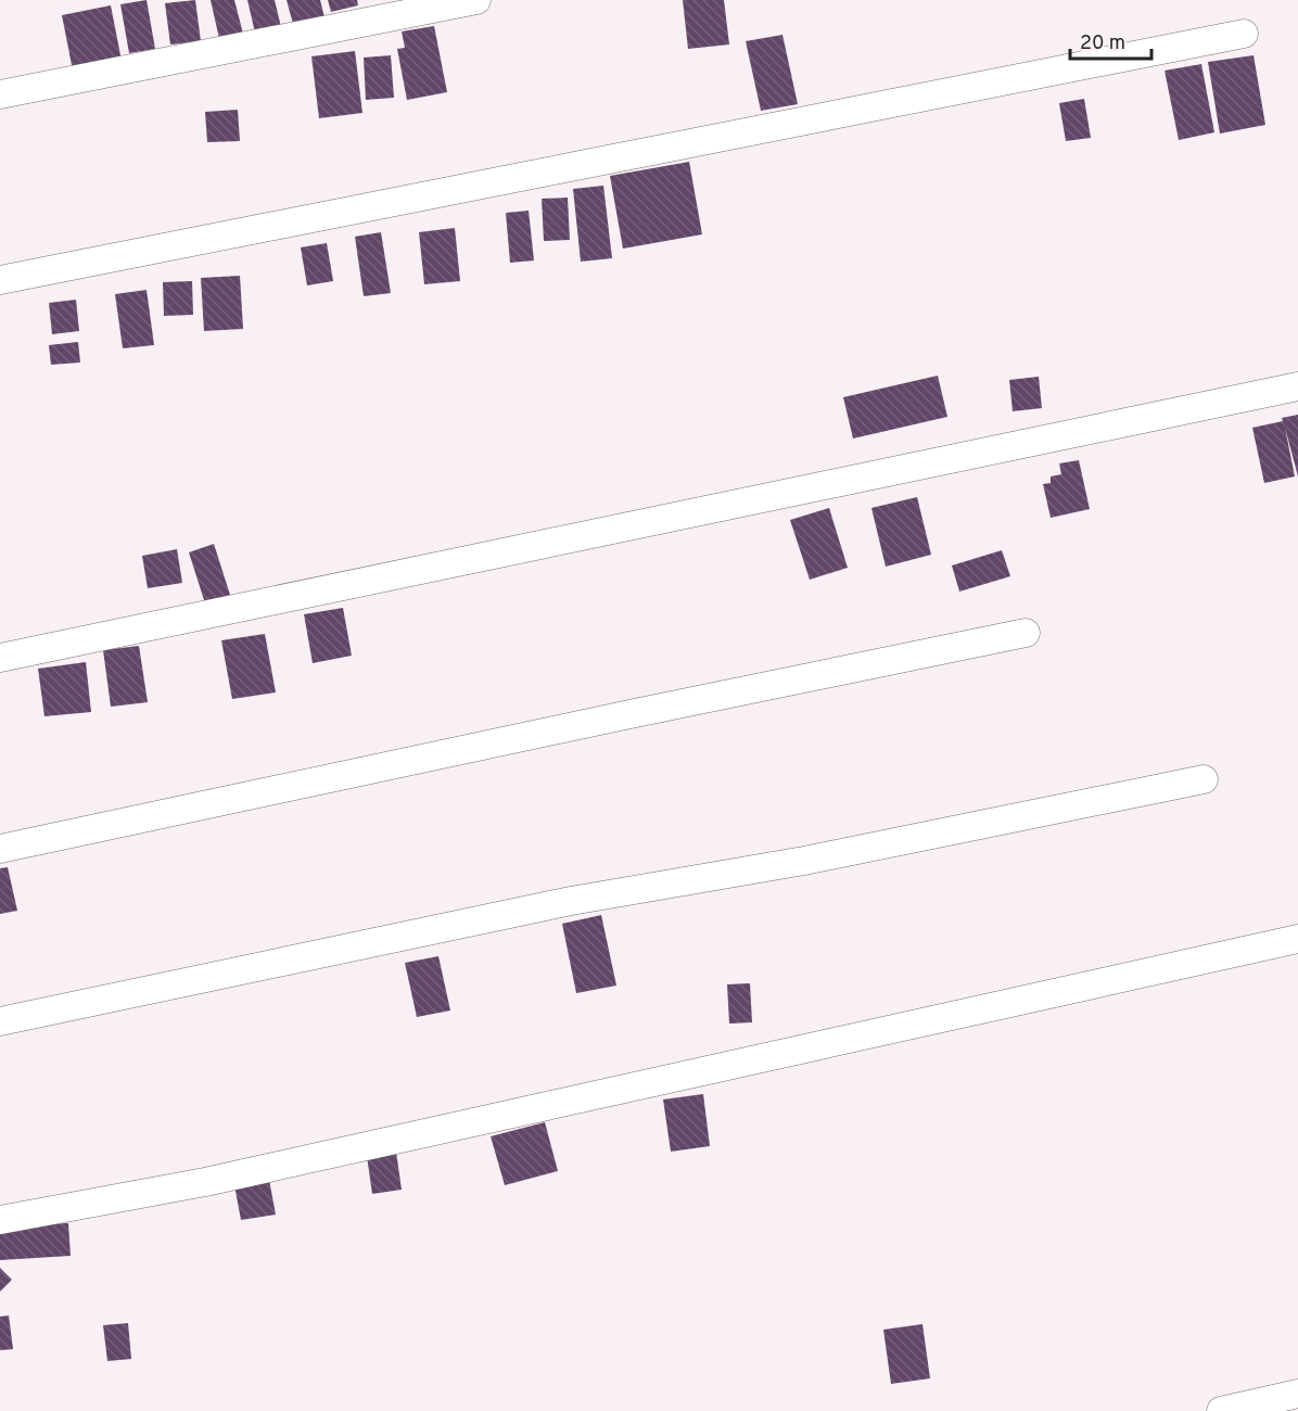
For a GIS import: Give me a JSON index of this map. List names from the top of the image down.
{
  "scale_bar": "20 m"
}
